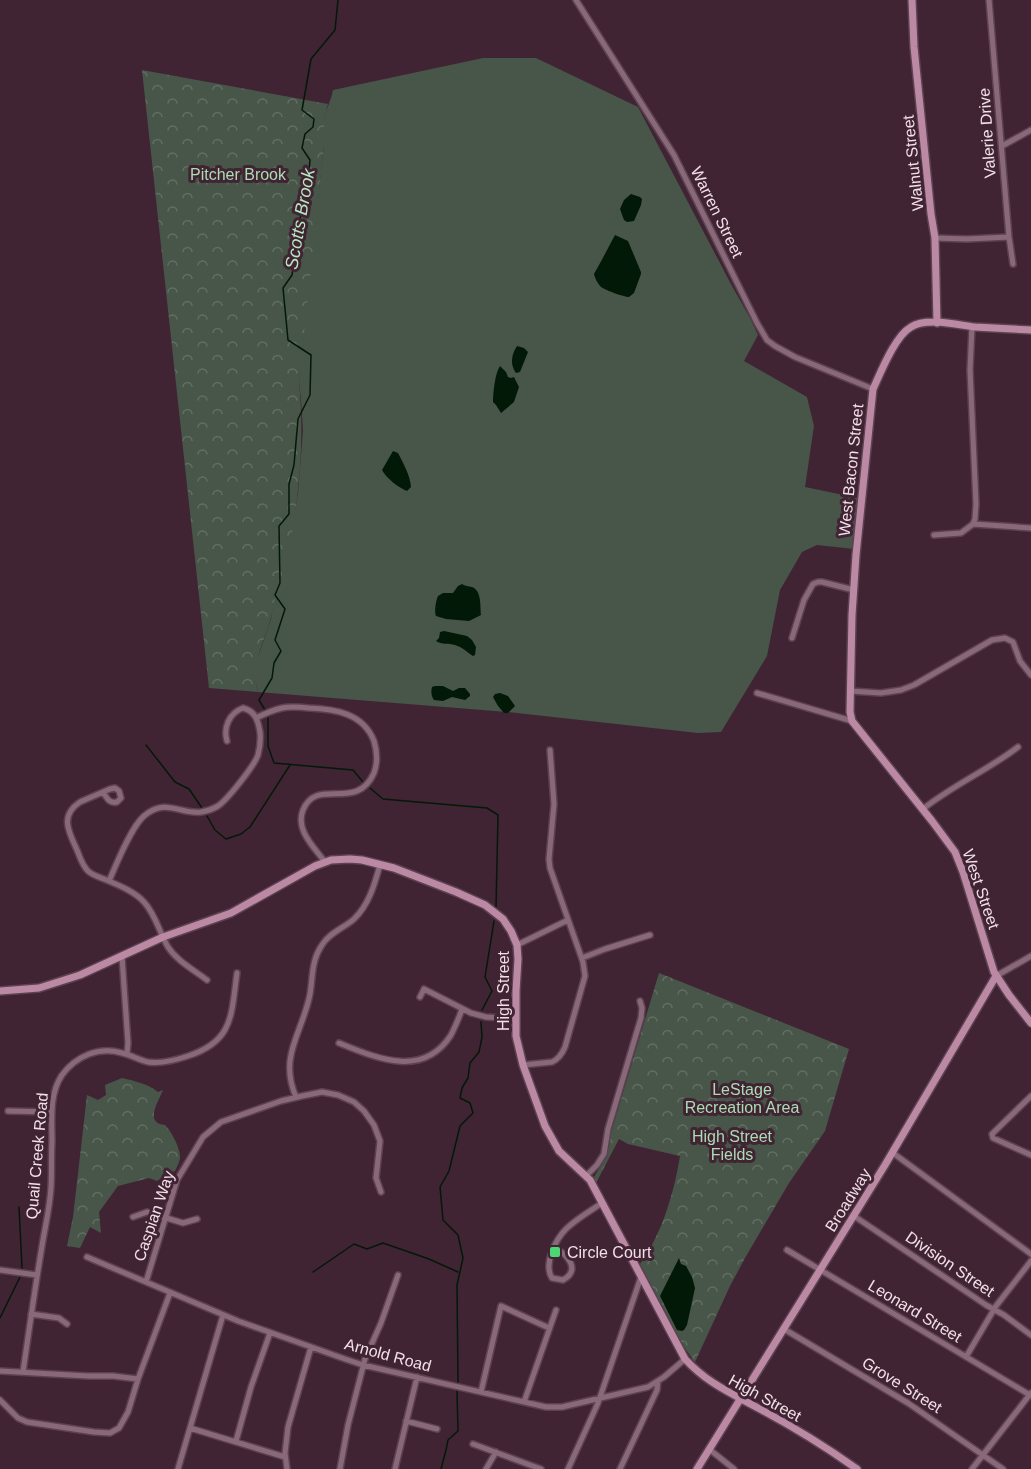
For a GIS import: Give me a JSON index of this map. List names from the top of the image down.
{
  "streets": {
    "street": [
      "Valerie Drive",
      "Walnut Street",
      "Warren Street",
      "West Bacon Street",
      "West Street",
      "High Street",
      "Quail Creek Road",
      "Broadway",
      "Caspian Way",
      "Division Street",
      "Leonard Street",
      "Arnold Road",
      "Grove Street"
    ]
  },
  "crossings": [
    ["Walnut Street", "West Bacon Street"],
    ["Warren Street", "West Bacon Street"],
    ["West Bacon Street", "West Street"],
    ["West Street", "Broadway"],
    ["High Street", "Broadway"],
    ["High Street", "Arnold Road"],
    ["Broadway", "Division Street"],
    ["Broadway", "Leonard Street"],
    ["Broadway", "Grove Street"],
    ["Caspian Way", "Arnold Road"]
  ],
  "water": ["Scotts Brook"],
  "parks": ["Pitcher Brook", "LeStage Recreation Area", "High Street Fields"],
  "places": {
    "transit": ["Circle Court"]
  }
}
